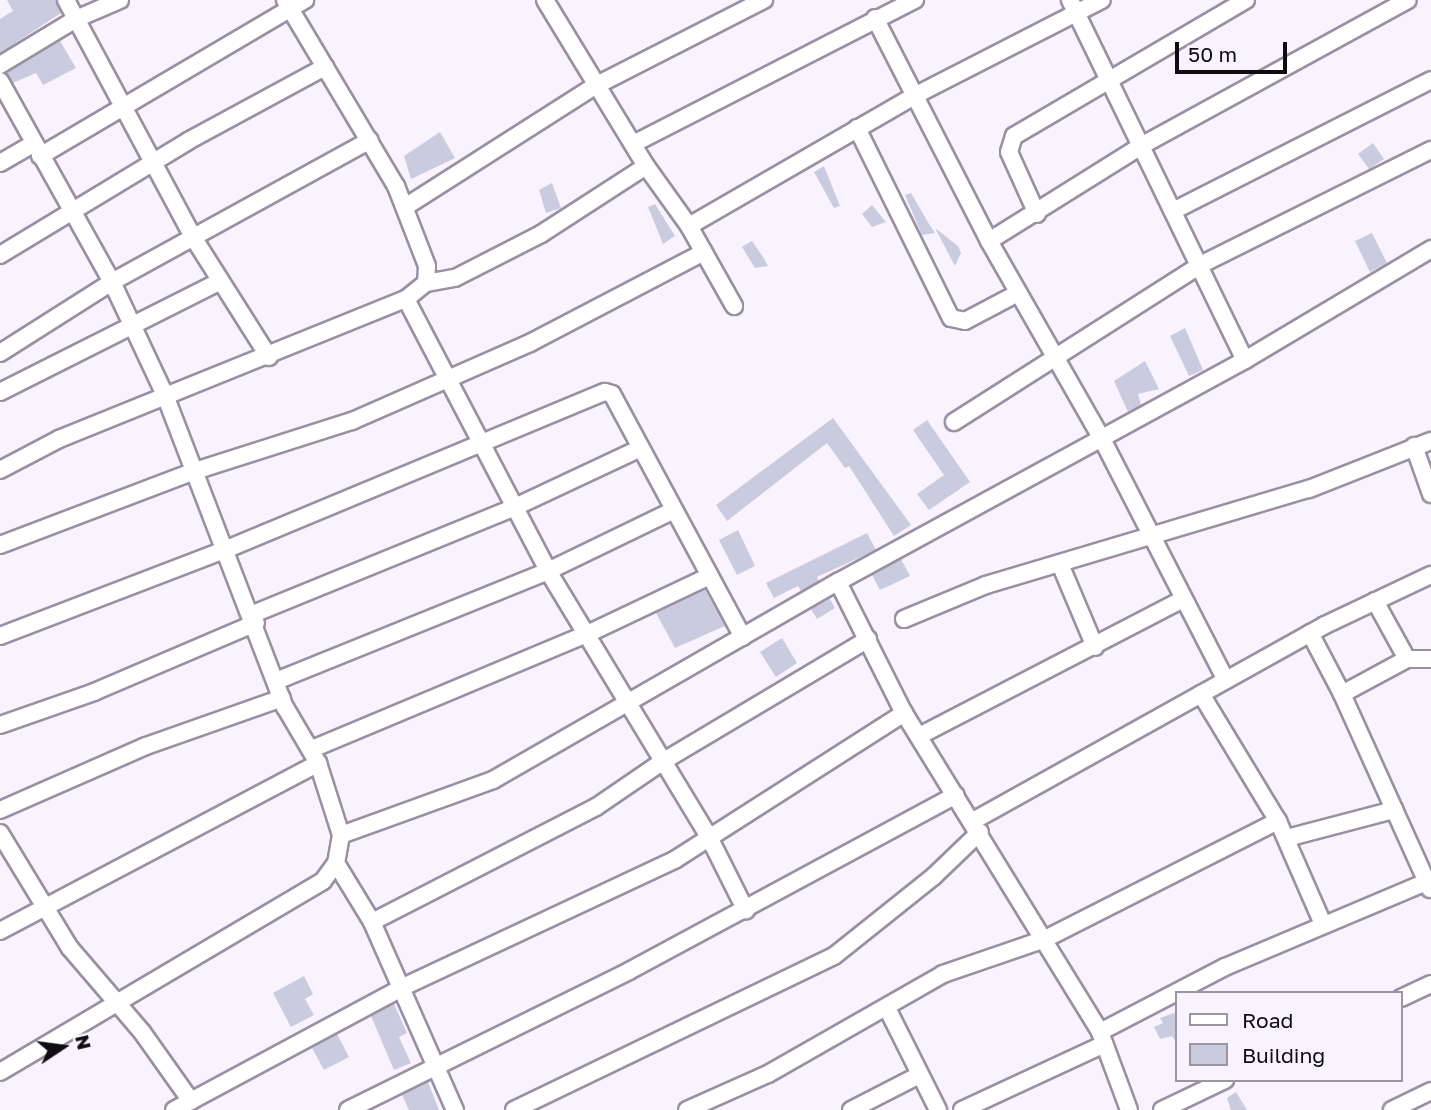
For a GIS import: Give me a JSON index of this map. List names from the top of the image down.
{
  "legend": ["Road", "Building"],
  "scale_bar": "50 m",
  "north": "right"
}
